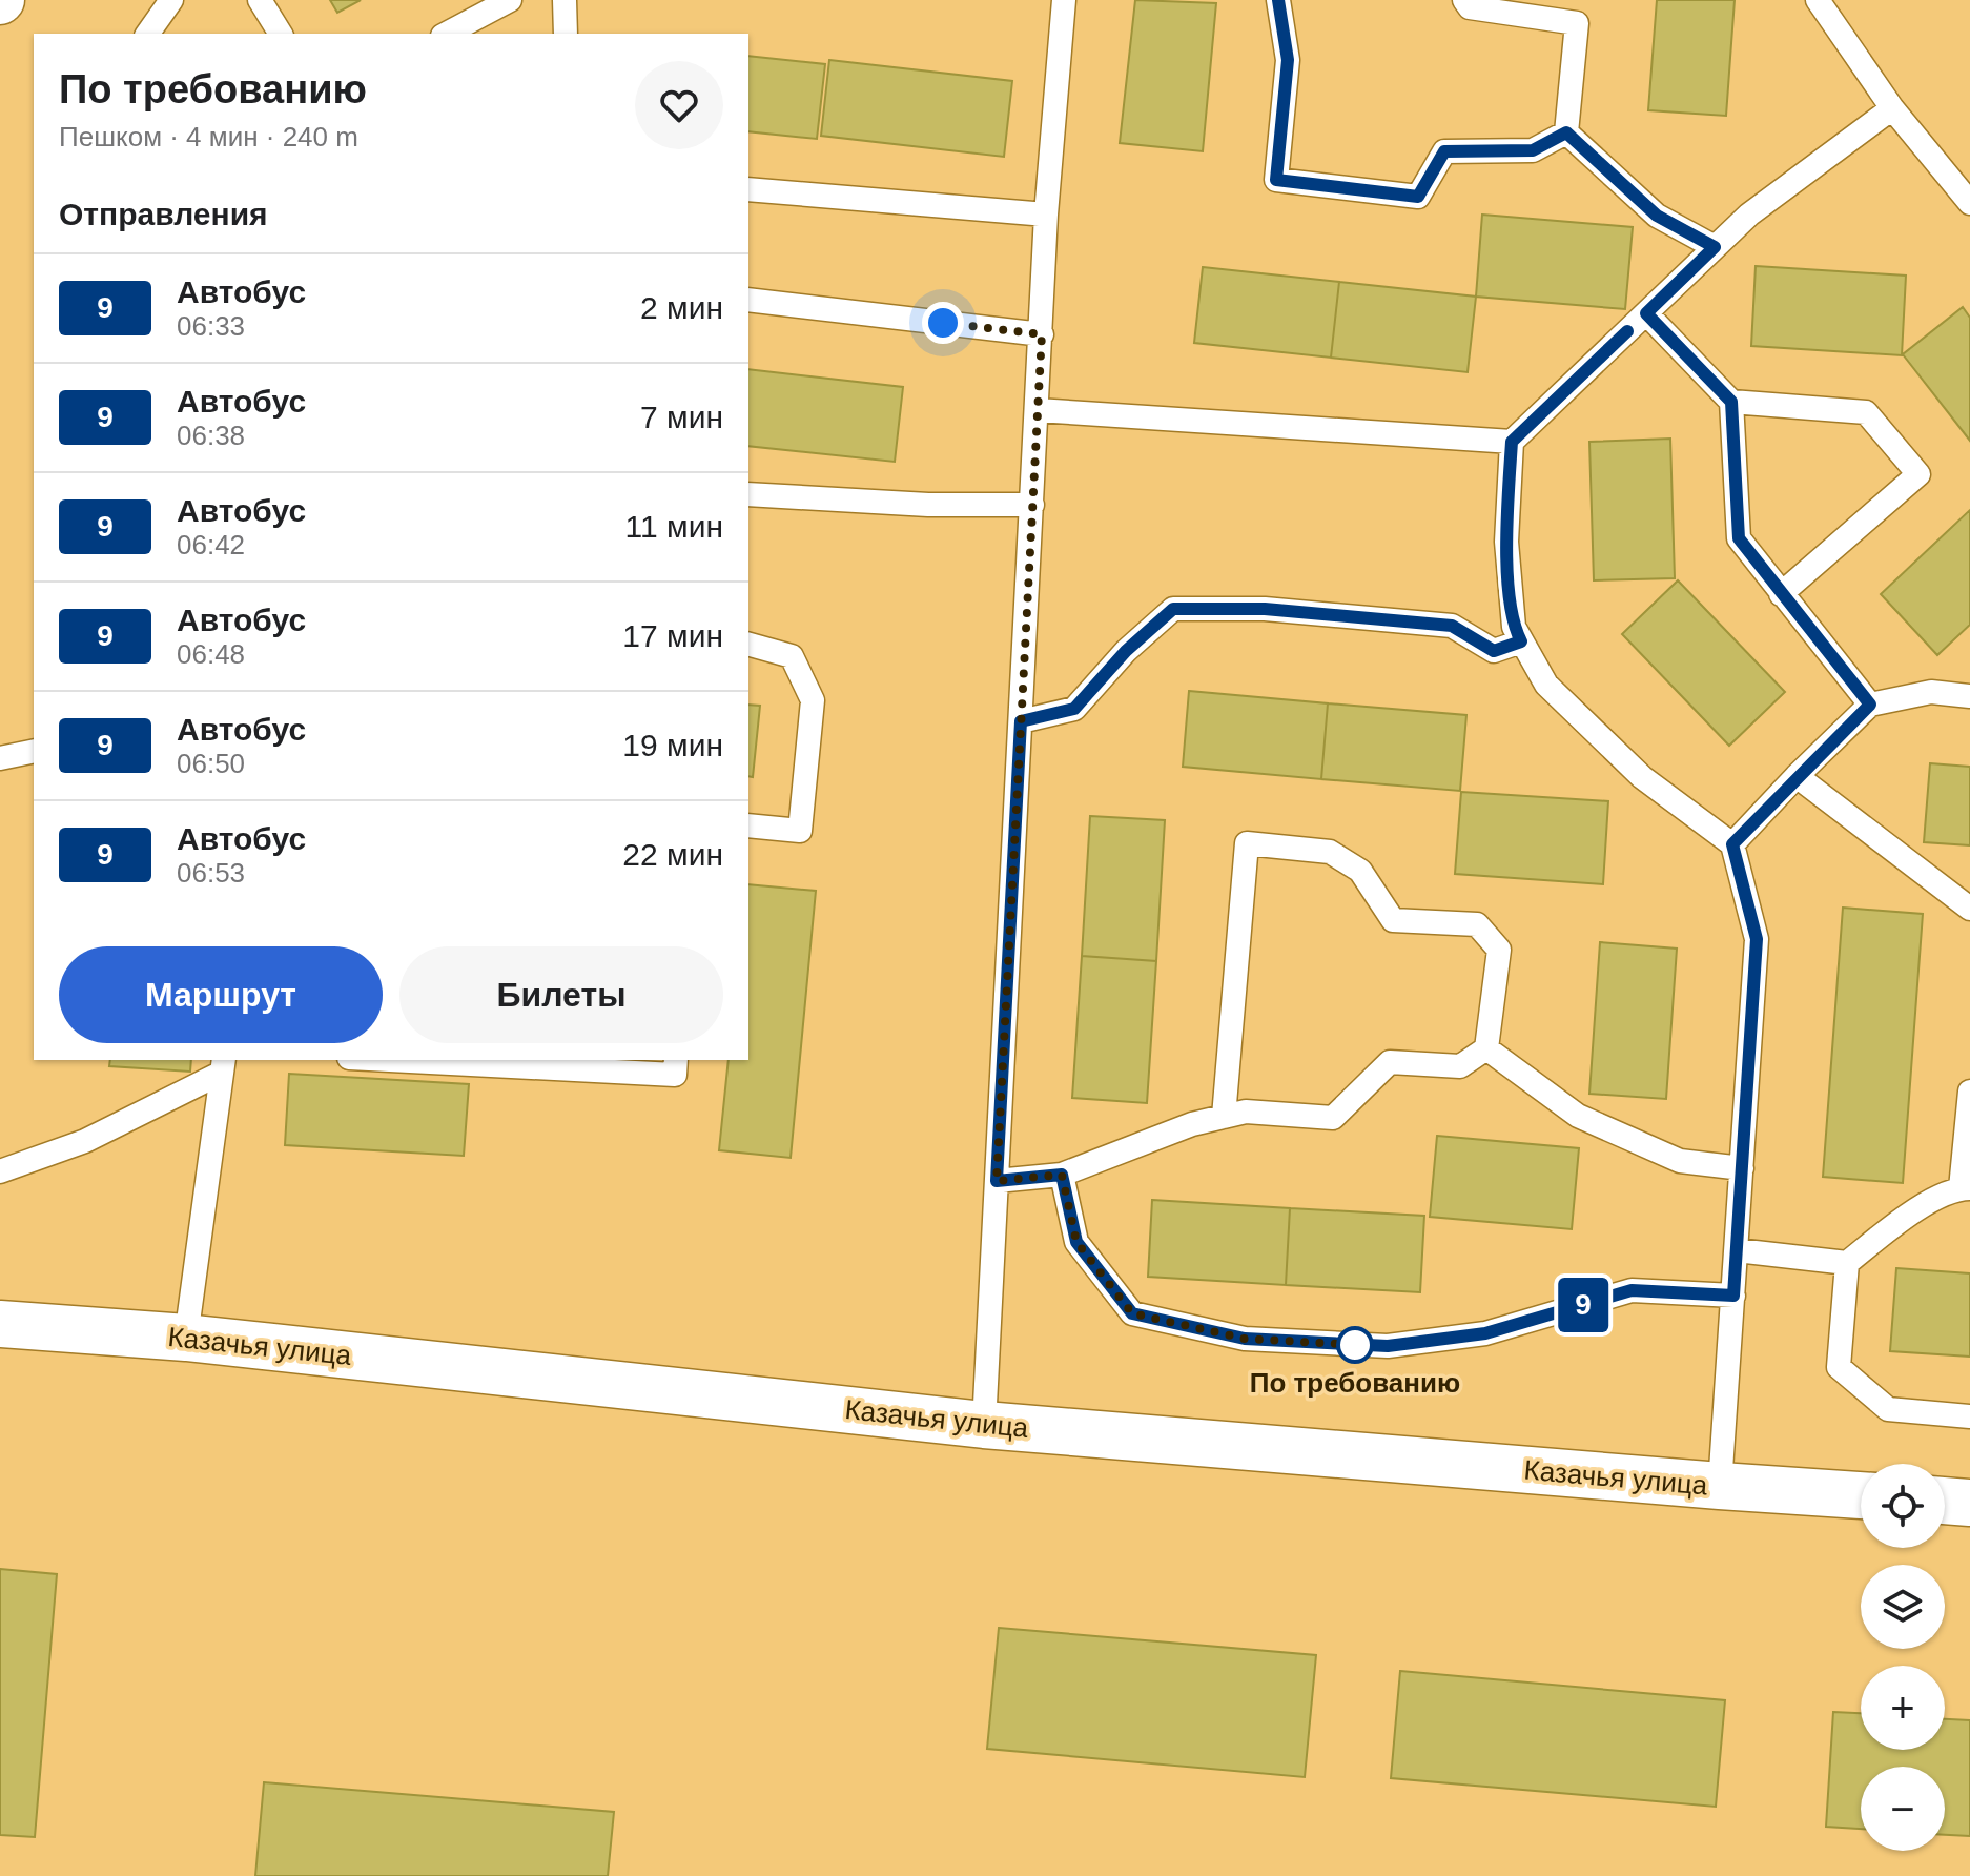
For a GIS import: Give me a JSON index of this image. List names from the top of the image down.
{
  "streets": {
    "street": ["Казачья улица"]
  },
  "places": ["По требованию"],
  "lines": ["bus line 9"],
  "page": {
    "on_map": "9",
    "heading": [
      ["По требованию", "Пешком · 4 мин · 240 m"],
      "Отправления"
    ],
    "list": [
      {
        "mark": "9",
        "name": "Автобус",
        "note": "06:33",
        "value": "2 мин"
      },
      {
        "mark": "9",
        "name": "Автобус",
        "note": "06:38",
        "value": "7 мин"
      },
      {
        "mark": "9",
        "name": "Автобус",
        "note": "06:42",
        "value": "11 мин"
      },
      {
        "mark": "9",
        "name": "Автобус",
        "note": "06:48",
        "value": "17 мин"
      },
      {
        "mark": "9",
        "name": "Автобус",
        "note": "06:50",
        "value": "19 мин"
      },
      {
        "mark": "9",
        "name": "Автобус",
        "note": "06:53",
        "value": "22 мин"
      }
    ],
    "buttons": ["Маршрут", "Билеты"],
    "map_buttons": ["+", "−"]
  }
}
